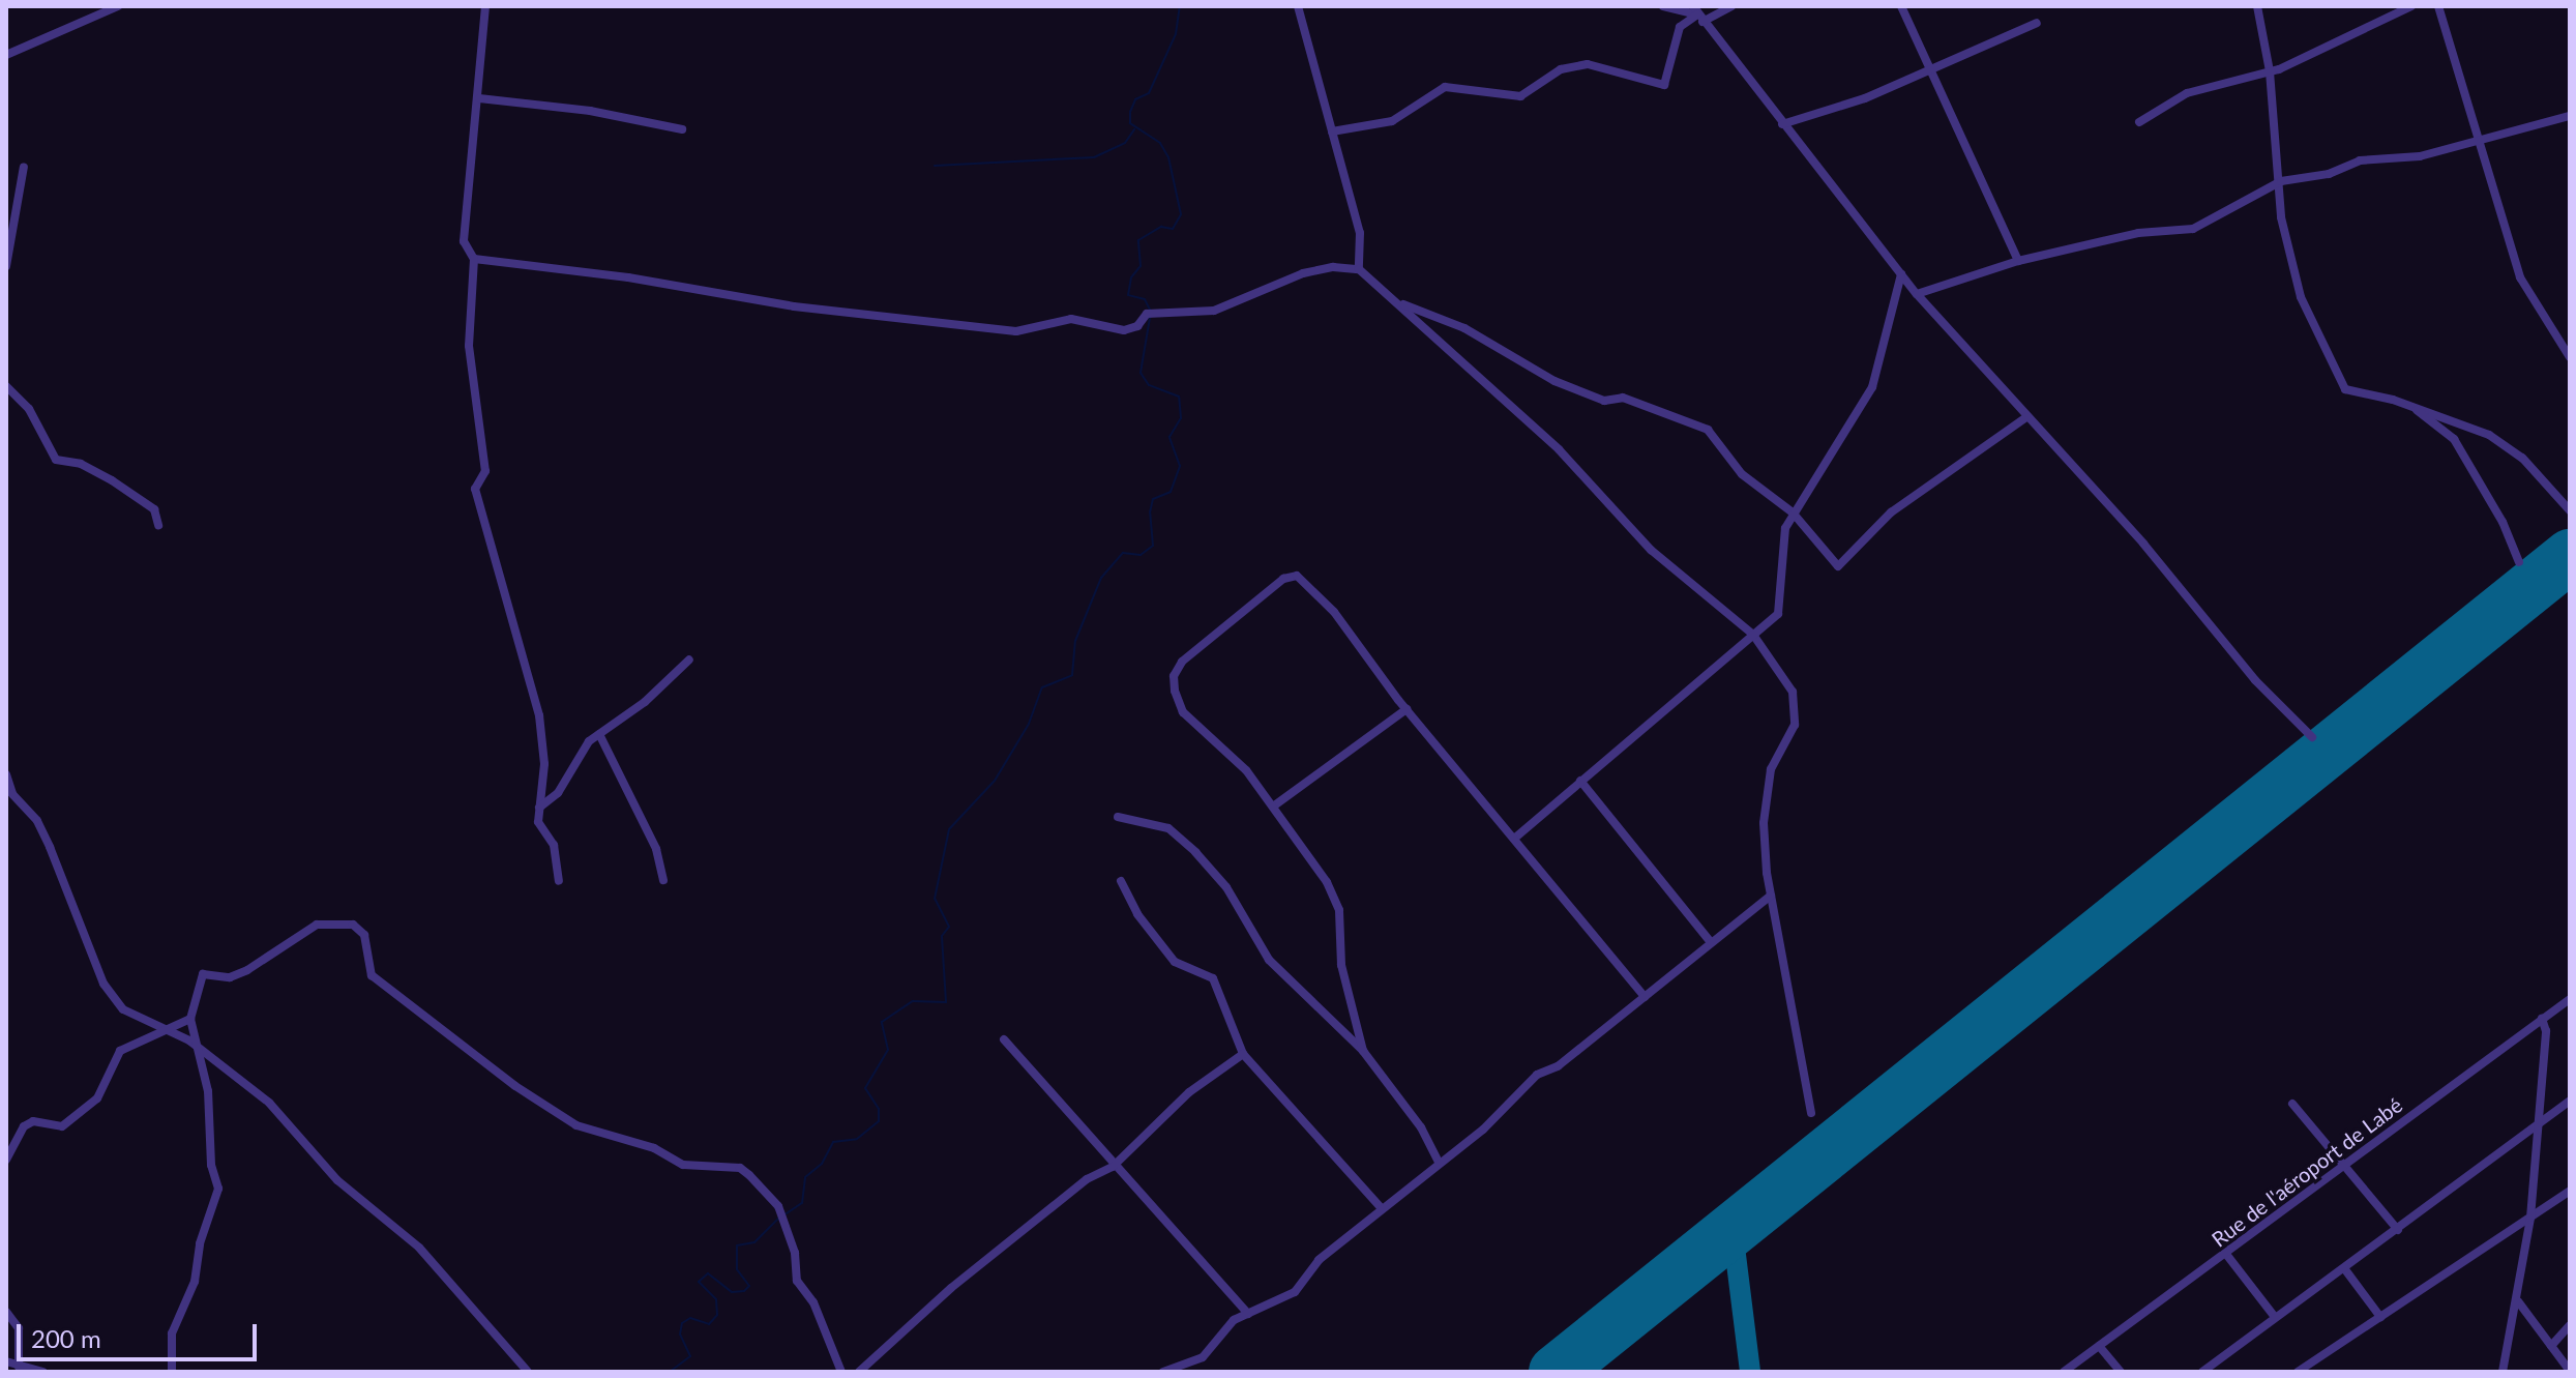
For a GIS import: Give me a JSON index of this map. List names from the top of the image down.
{
  "streets": {
    "street": ["Rue de l'aéroport de Labé"]
  },
  "scale_bar": "200 m"
}
